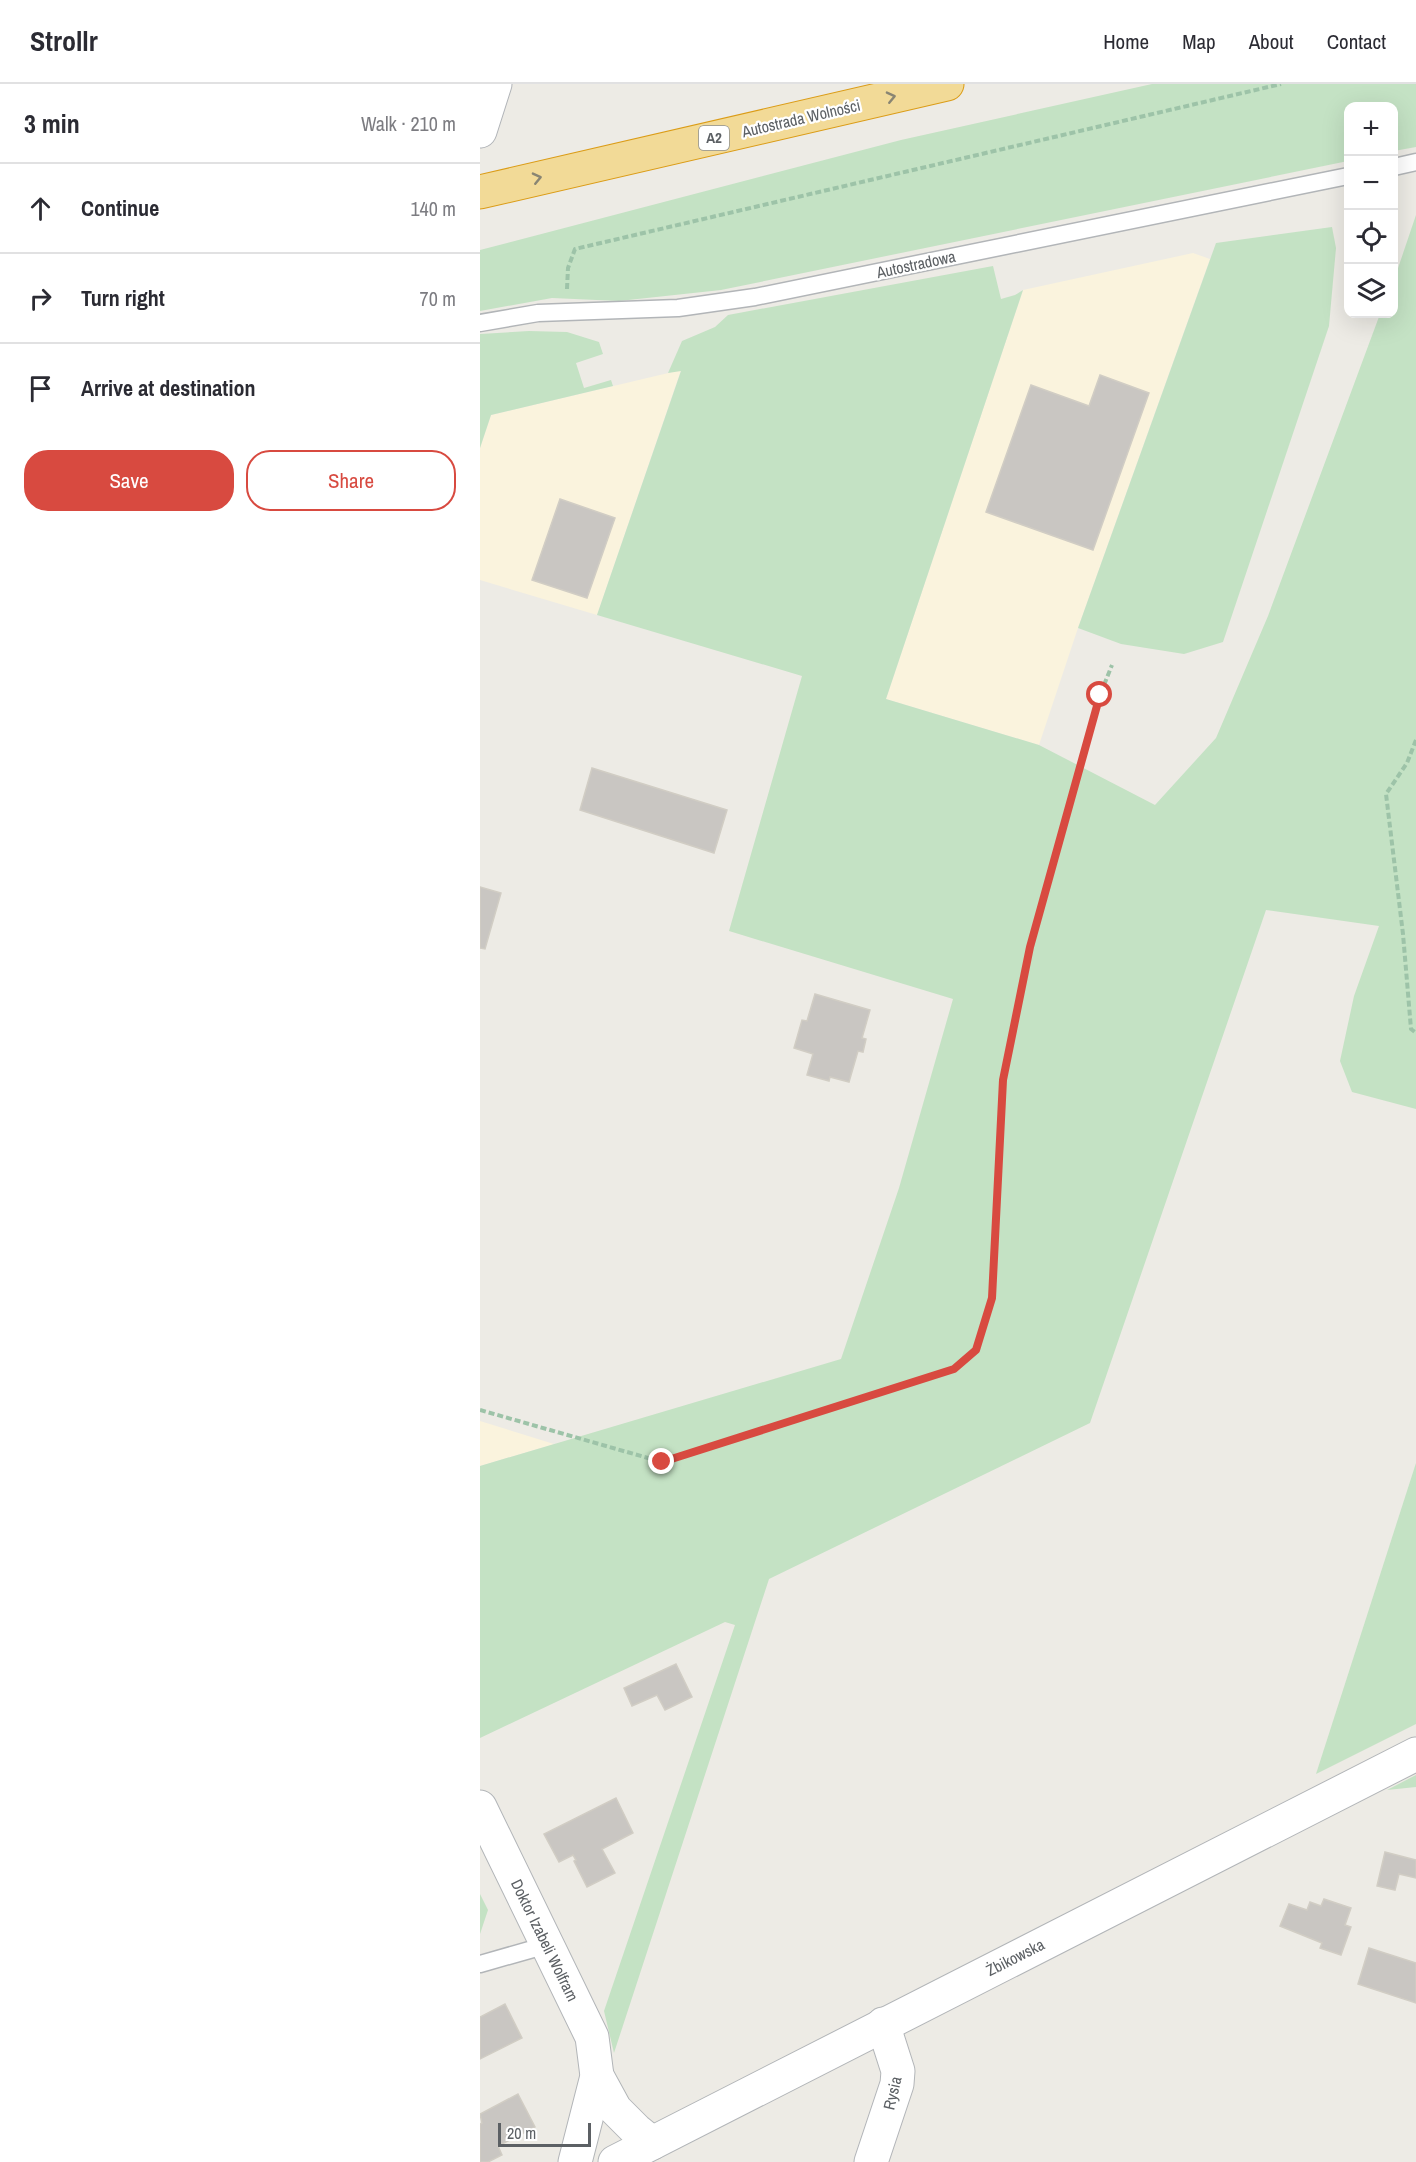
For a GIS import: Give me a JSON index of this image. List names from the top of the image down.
{
  "streets": {
    "highway": ["Autostrada Wolności", "A2"],
    "street": ["Doktor Izabeli Wolfram", "Żbikowska", "Rysia"],
    "lane": ["Autostradowa"]
  },
  "crossings": [
    ["Doktor Izabeli Wolfram", "Żbikowska"],
    ["Żbikowska", "Rysia"]
  ],
  "one_way": ["Autostrada Wolności"],
  "scale_bar": "20 m",
  "page": {
    "header": "Strollr",
    "nav": [
      "Home",
      "Map",
      "About",
      "Contact"
    ],
    "heading": ["3 min", "Walk · 210 m"],
    "map_buttons": ["+", "−"],
    "list": [
      ["Continue", "140 m"],
      ["Turn right", "70 m"],
      "Arrive at destination"
    ],
    "buttons": ["Save", "Share"],
    "scale": "20 m"
  }
}
